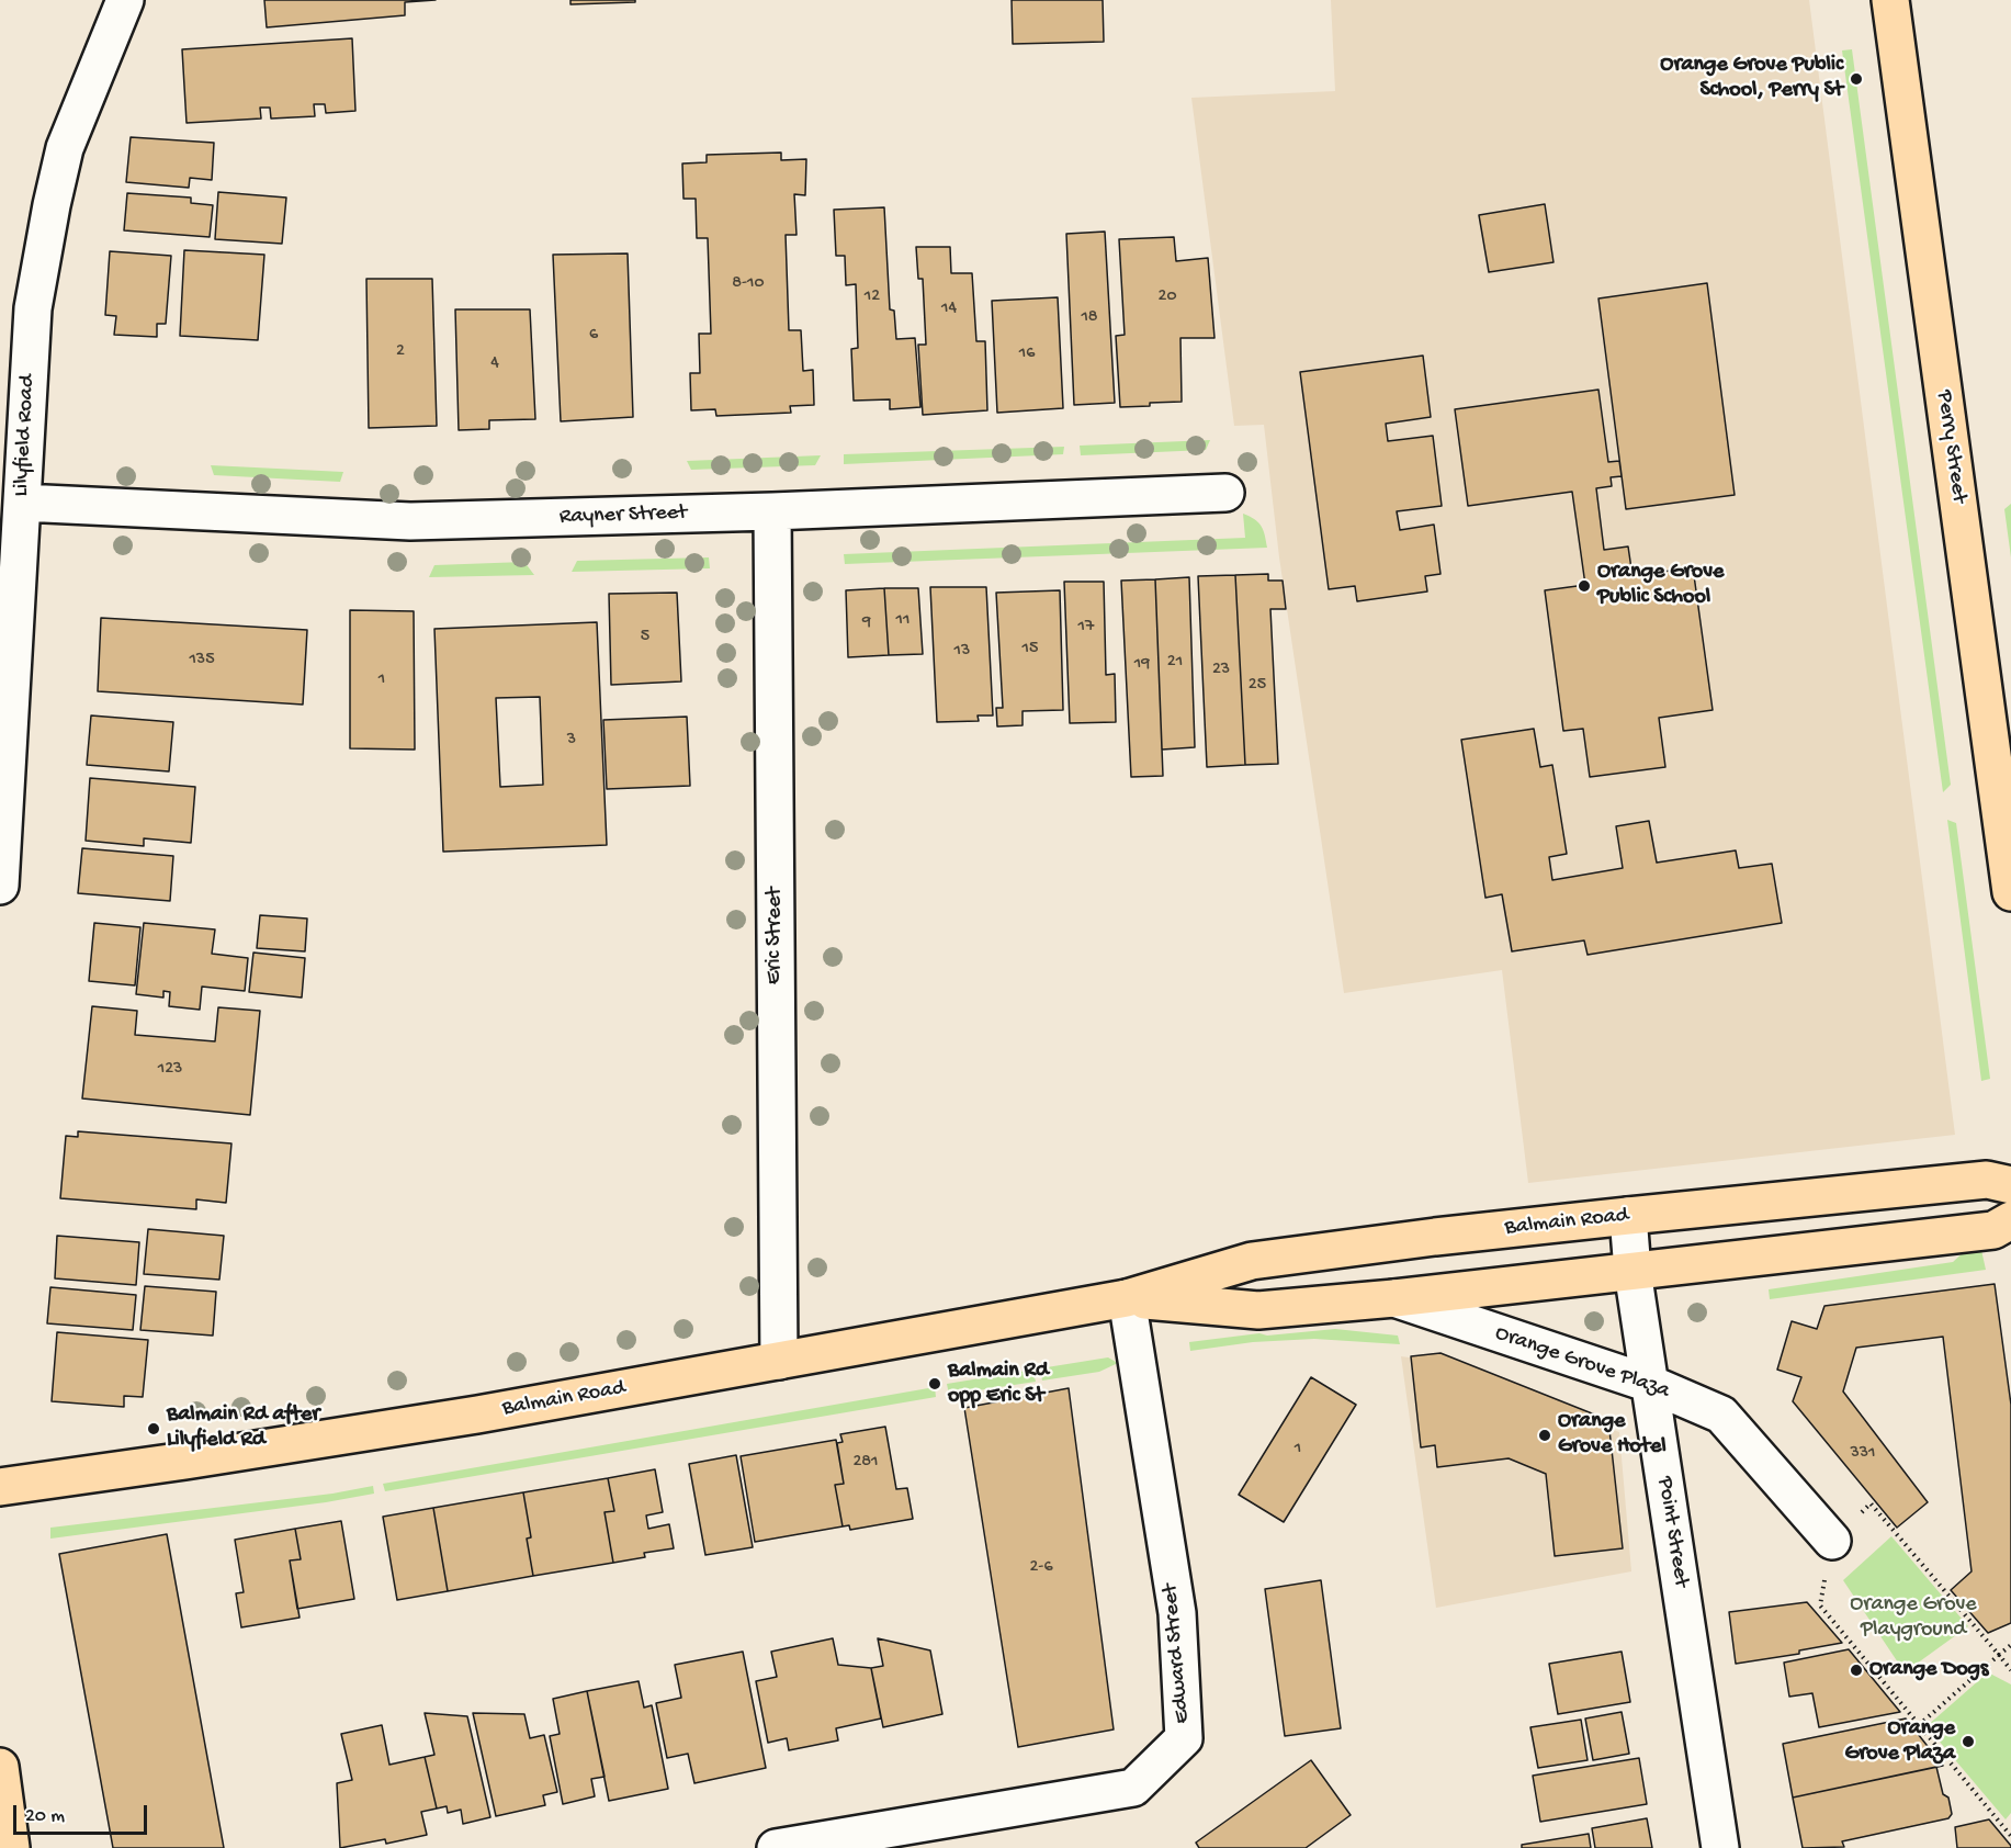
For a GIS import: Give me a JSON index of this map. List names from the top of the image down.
{
  "streets": {
    "main road": ["Perry Street", "Balmain Road"],
    "street": [
      "Lilyfield Road",
      "Rayner Street",
      "Eric Street",
      "Orange Grove Plaza",
      "Point Street",
      "Edward Street"
    ]
  },
  "crossings": [
    ["Lilyfield Road", "Rayner Street"],
    ["Rayner Street", "Eric Street"],
    ["Eric Street", "Balmain Road"],
    ["Balmain Road", "Orange Grove Plaza"],
    ["Balmain Road", "Point Street"],
    ["Balmain Road", "Edward Street"],
    ["Orange Grove Plaza", "Point Street"]
  ],
  "parks": ["Orange Grove Playground"],
  "places": [
    "Orange Grove Public School, Perry St",
    "Orange Grove Public School",
    "Balmain Rd opp Eric St",
    "Balmain Rd after Lilyfield Rd",
    "Orange Grove Hotel",
    "Orange Dogs",
    "Orange Grove Plaza"
  ],
  "house_numbers": [
    "8-10",
    "12",
    "20",
    "14",
    "18",
    "6",
    "2",
    "16",
    "4",
    "11",
    "9",
    "17",
    "5",
    "15",
    "13",
    "135",
    "21",
    "19",
    "23",
    "1",
    "25",
    "3",
    "123",
    "1",
    "331",
    "281",
    "2-6"
  ],
  "scale_bar": "20 m"
}
